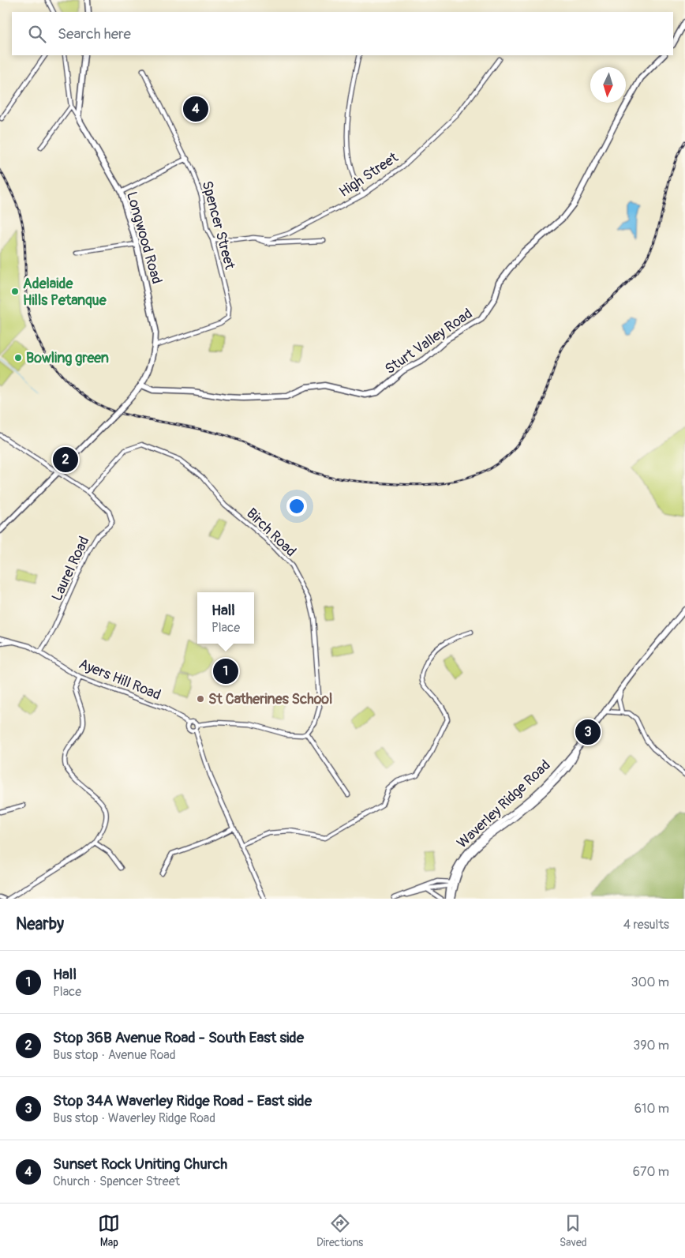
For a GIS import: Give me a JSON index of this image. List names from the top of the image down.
{
  "streets": {
    "street": [
      "High Street",
      "Spencer Street",
      "Longwood Road",
      "Sturt Valley Road",
      "Birch Road",
      "Laurel Road",
      "Ayers Hill Road",
      "Waverley Ridge Road"
    ]
  },
  "crossings": [
    ["High Street", "Spencer Street"],
    ["Spencer Street", "Longwood Road"],
    ["Longwood Road", "Sturt Valley Road"],
    ["Longwood Road", "Laurel Road"],
    ["Birch Road", "Laurel Road"],
    ["Laurel Road", "Ayers Hill Road"]
  ],
  "places": ["Adelaide Hills Petanque", "Bowling green", "St Catherines School"],
  "north": "bottom",
  "page": {
    "search": "Search here",
    "pins": [
      "4",
      "2",
      "1",
      "3"
    ],
    "popup": ["Hall", "Place"],
    "heading": ["Nearby", "4 results"],
    "list": [
      {
        "mark": "1",
        "name": "Hall",
        "note": "Place",
        "value": "300 m"
      },
      {
        "mark": "2",
        "name": "Stop 36B Avenue Road - South East side",
        "note": "Bus stop · Avenue Road",
        "value": "390 m"
      },
      {
        "mark": "3",
        "name": "Stop 34A Waverley Ridge Road - East side",
        "note": "Bus stop · Waverley Ridge Road",
        "value": "610 m"
      },
      {
        "mark": "4",
        "name": "Sunset Rock Uniting Church",
        "note": "Church · Spencer Street",
        "value": "670 m"
      }
    ],
    "nav": ["Map", "Directions", "Saved"]
  }
}
